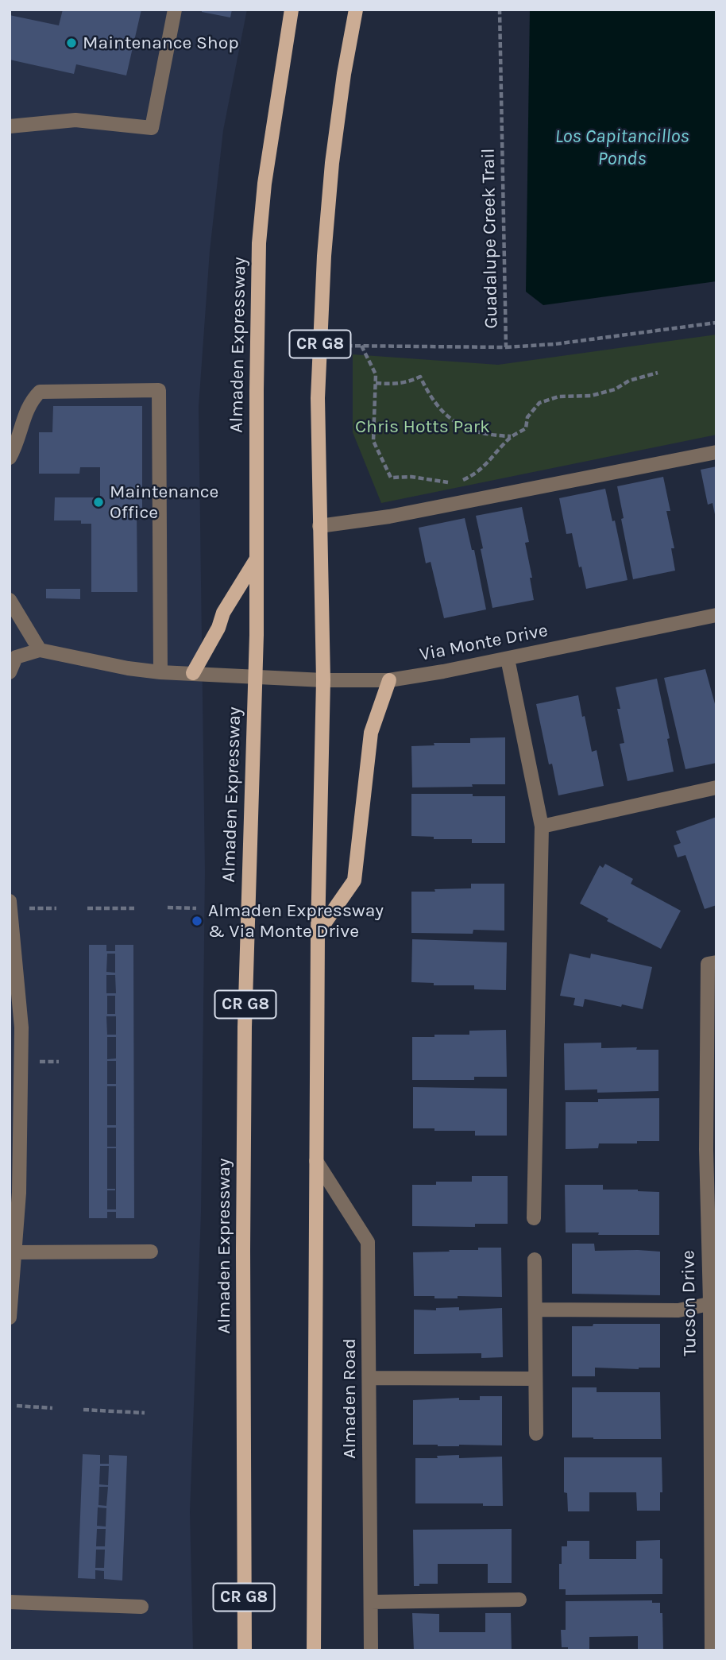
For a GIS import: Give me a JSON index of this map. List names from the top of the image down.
{
  "streets": {
    "main road": ["CR G8", "Almaden Expressway"],
    "street": ["Via Monte Drive", "Tucson Drive", "Almaden Road"],
    "path": ["Guadalupe Creek Trail"]
  },
  "crossings": [
    ["Guadalupe Creek Trail", "CR G8"],
    ["CR G8", "Via Monte Drive"],
    ["CR G8", "Almaden Road"],
    ["Almaden Expressway", "Via Monte Drive"]
  ],
  "water": ["Los Capitancillos Ponds"],
  "parks": ["Chris Hotts Park"],
  "places": ["Maintenance Shop", "Maintenance Office", "Almaden Expressway & Via Monte Drive"]
}
